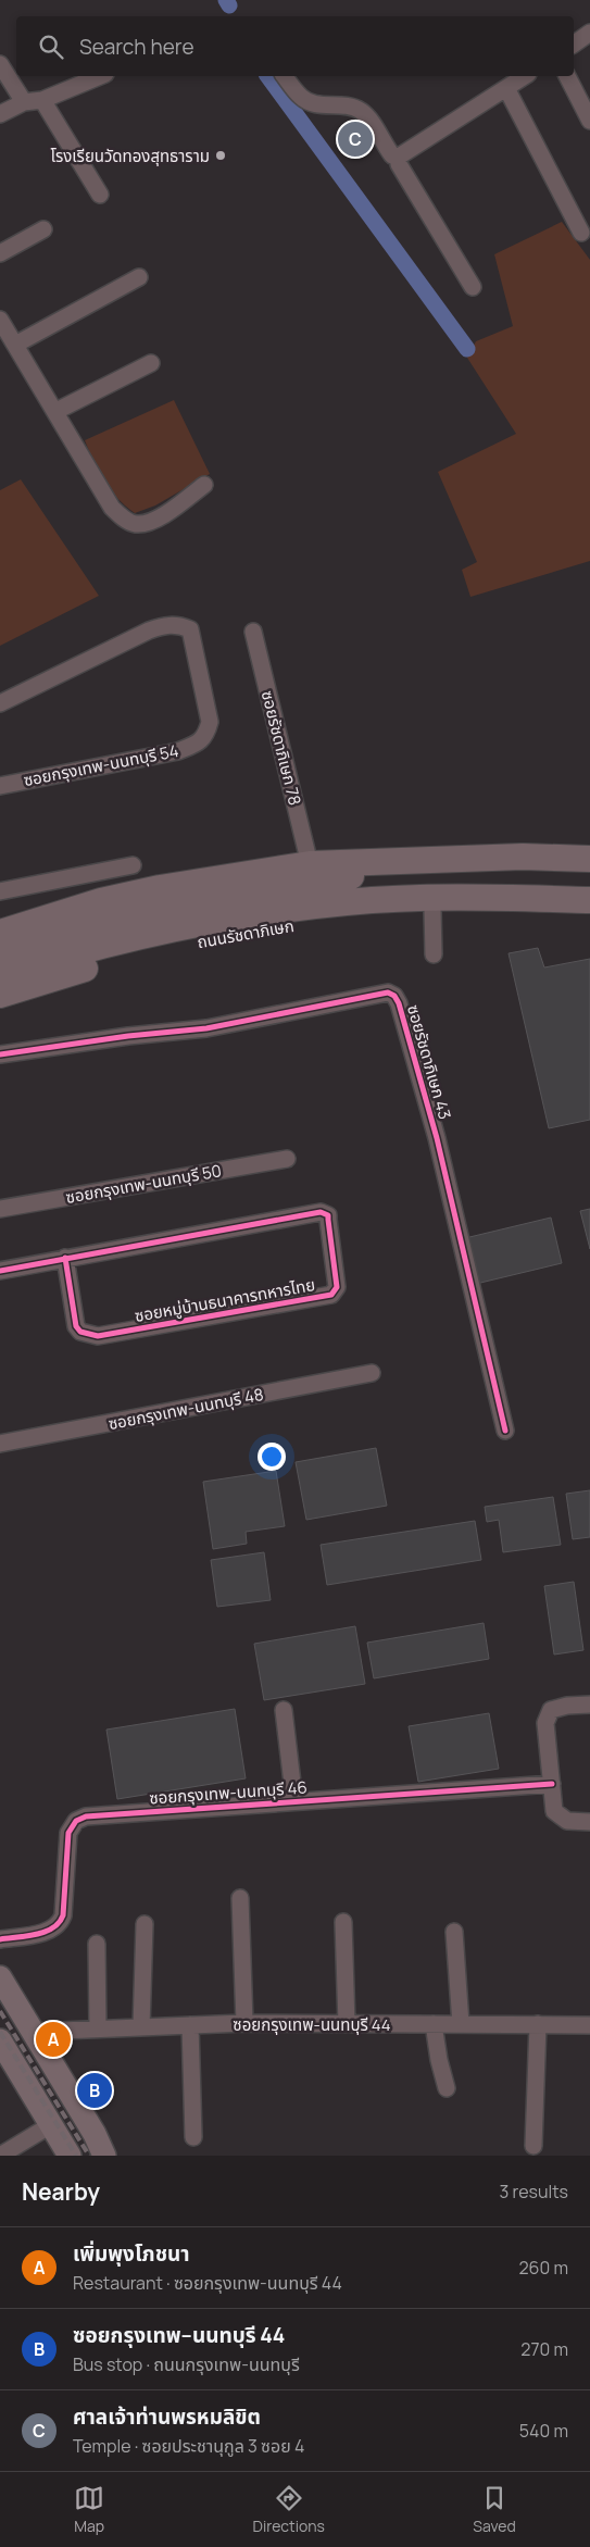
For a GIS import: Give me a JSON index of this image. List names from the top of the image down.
{
  "streets": {
    "main road": ["ถนนรัชดาภิเษก"],
    "street": [
      "ซอยรัชดาภิเษก 78",
      "ซอยกรุงเทพ-นนทบุรี 54",
      "ซอยรัชดาภิเษก 43",
      "ซอยกรุงเทพ-นนทบุรี 50",
      "ซอยหมู่บ้านธนาคารทหารไทย",
      "ซอยกรุงเทพ-นนทบุรี 48",
      "ซอยกรุงเทพ-นนทบุรี 46",
      "ซอยกรุงเทพ-นนทบุรี 44"
    ]
  },
  "crossings": [
    ["ซอยรัชดาภิเษก 78", "ถนนรัชดาภิเษก"]
  ],
  "places": ["โรงเรียนวัดทองสุทธาราม"],
  "page": {
    "search": "Search here",
    "pins": ["C", "A", "B"],
    "heading": ["Nearby", "3 results"],
    "list": [
      {
        "mark": "A",
        "name": "เพิ่มพุงโภชนา",
        "note": "Restaurant · ซอยกรุงเทพ-นนทบุรี 44",
        "value": "260 m"
      },
      {
        "mark": "B",
        "name": "ซอยกรุงเทพ–นนทบุรี 44",
        "note": "Bus stop · ถนนกรุงเทพ-นนทบุรี",
        "value": "270 m"
      },
      {
        "mark": "C",
        "name": "ศาลเจ้าท่านพรหมลิขิต",
        "note": "Temple · ซอยประชานุกูล 3 ซอย 4",
        "value": "540 m"
      }
    ],
    "nav": ["Map", "Directions", "Saved"]
  }
}
